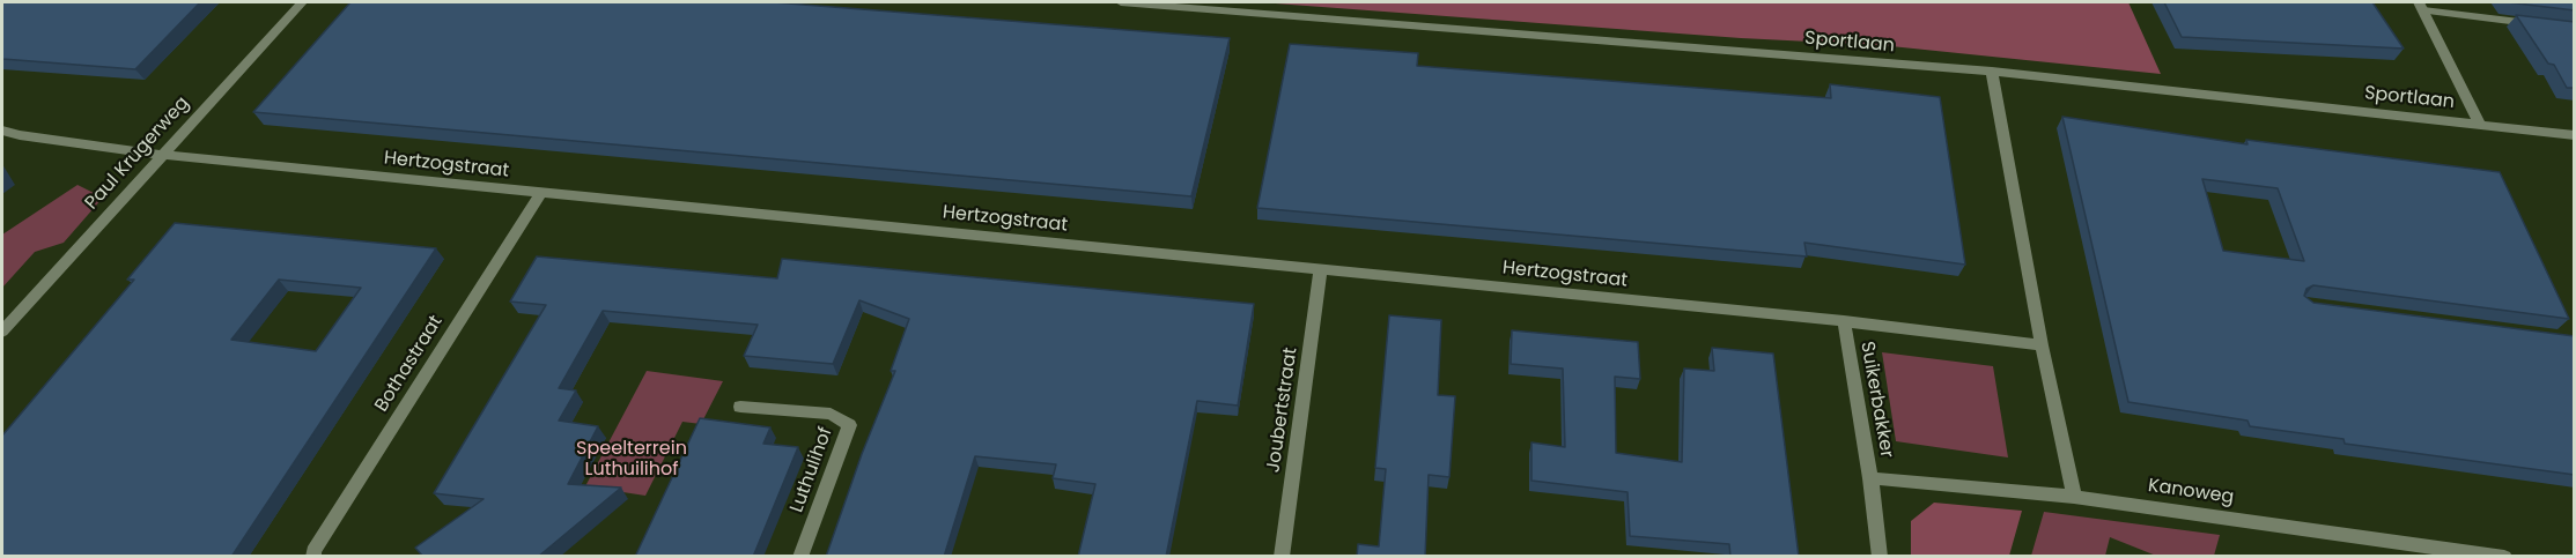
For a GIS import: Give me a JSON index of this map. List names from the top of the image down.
{
  "streets": {
    "street": [
      "Sportlaan",
      "Paul Krugerweg",
      "Hertzogstraat",
      "Bothastraat",
      "Suikerbakker",
      "Joubertstraat",
      "Luthulihof",
      "Kanoweg"
    ]
  },
  "crossings": [
    ["Paul Krugerweg", "Hertzogstraat"],
    ["Hertzogstraat", "Bothastraat"],
    ["Hertzogstraat", "Suikerbakker"],
    ["Hertzogstraat", "Joubertstraat"],
    ["Suikerbakker", "Kanoweg"]
  ],
  "parks": ["Speelterrein Luthuilihof"]
}
